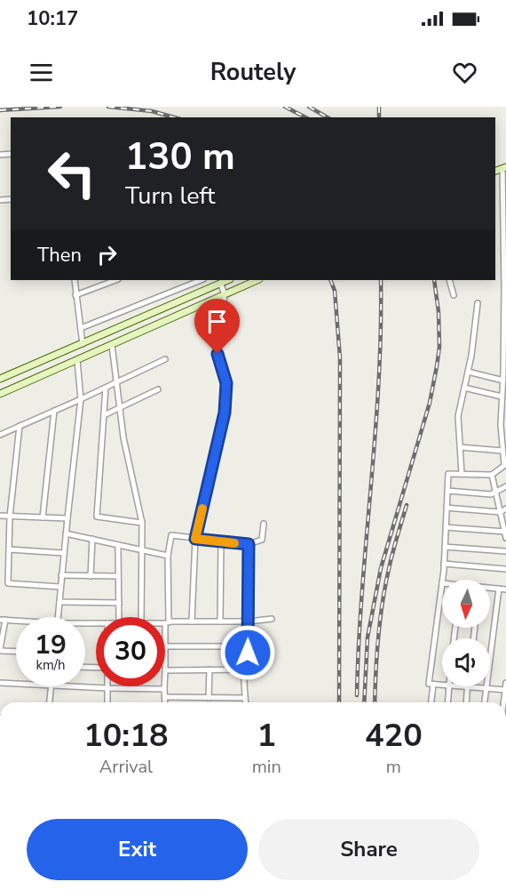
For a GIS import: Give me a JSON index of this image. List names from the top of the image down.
{
  "north": "bottom",
  "page": {
    "status": "10:17",
    "header": "Routely",
    "turn": ["130 m", "Turn left"],
    "then": "Then",
    "speed": "19 km/h",
    "limit": "30",
    "eta": [
      "10:18",
      "Arrival",
      "1",
      "min",
      "420",
      "m"
    ],
    "buttons": ["Exit", "Share"]
  }
}
